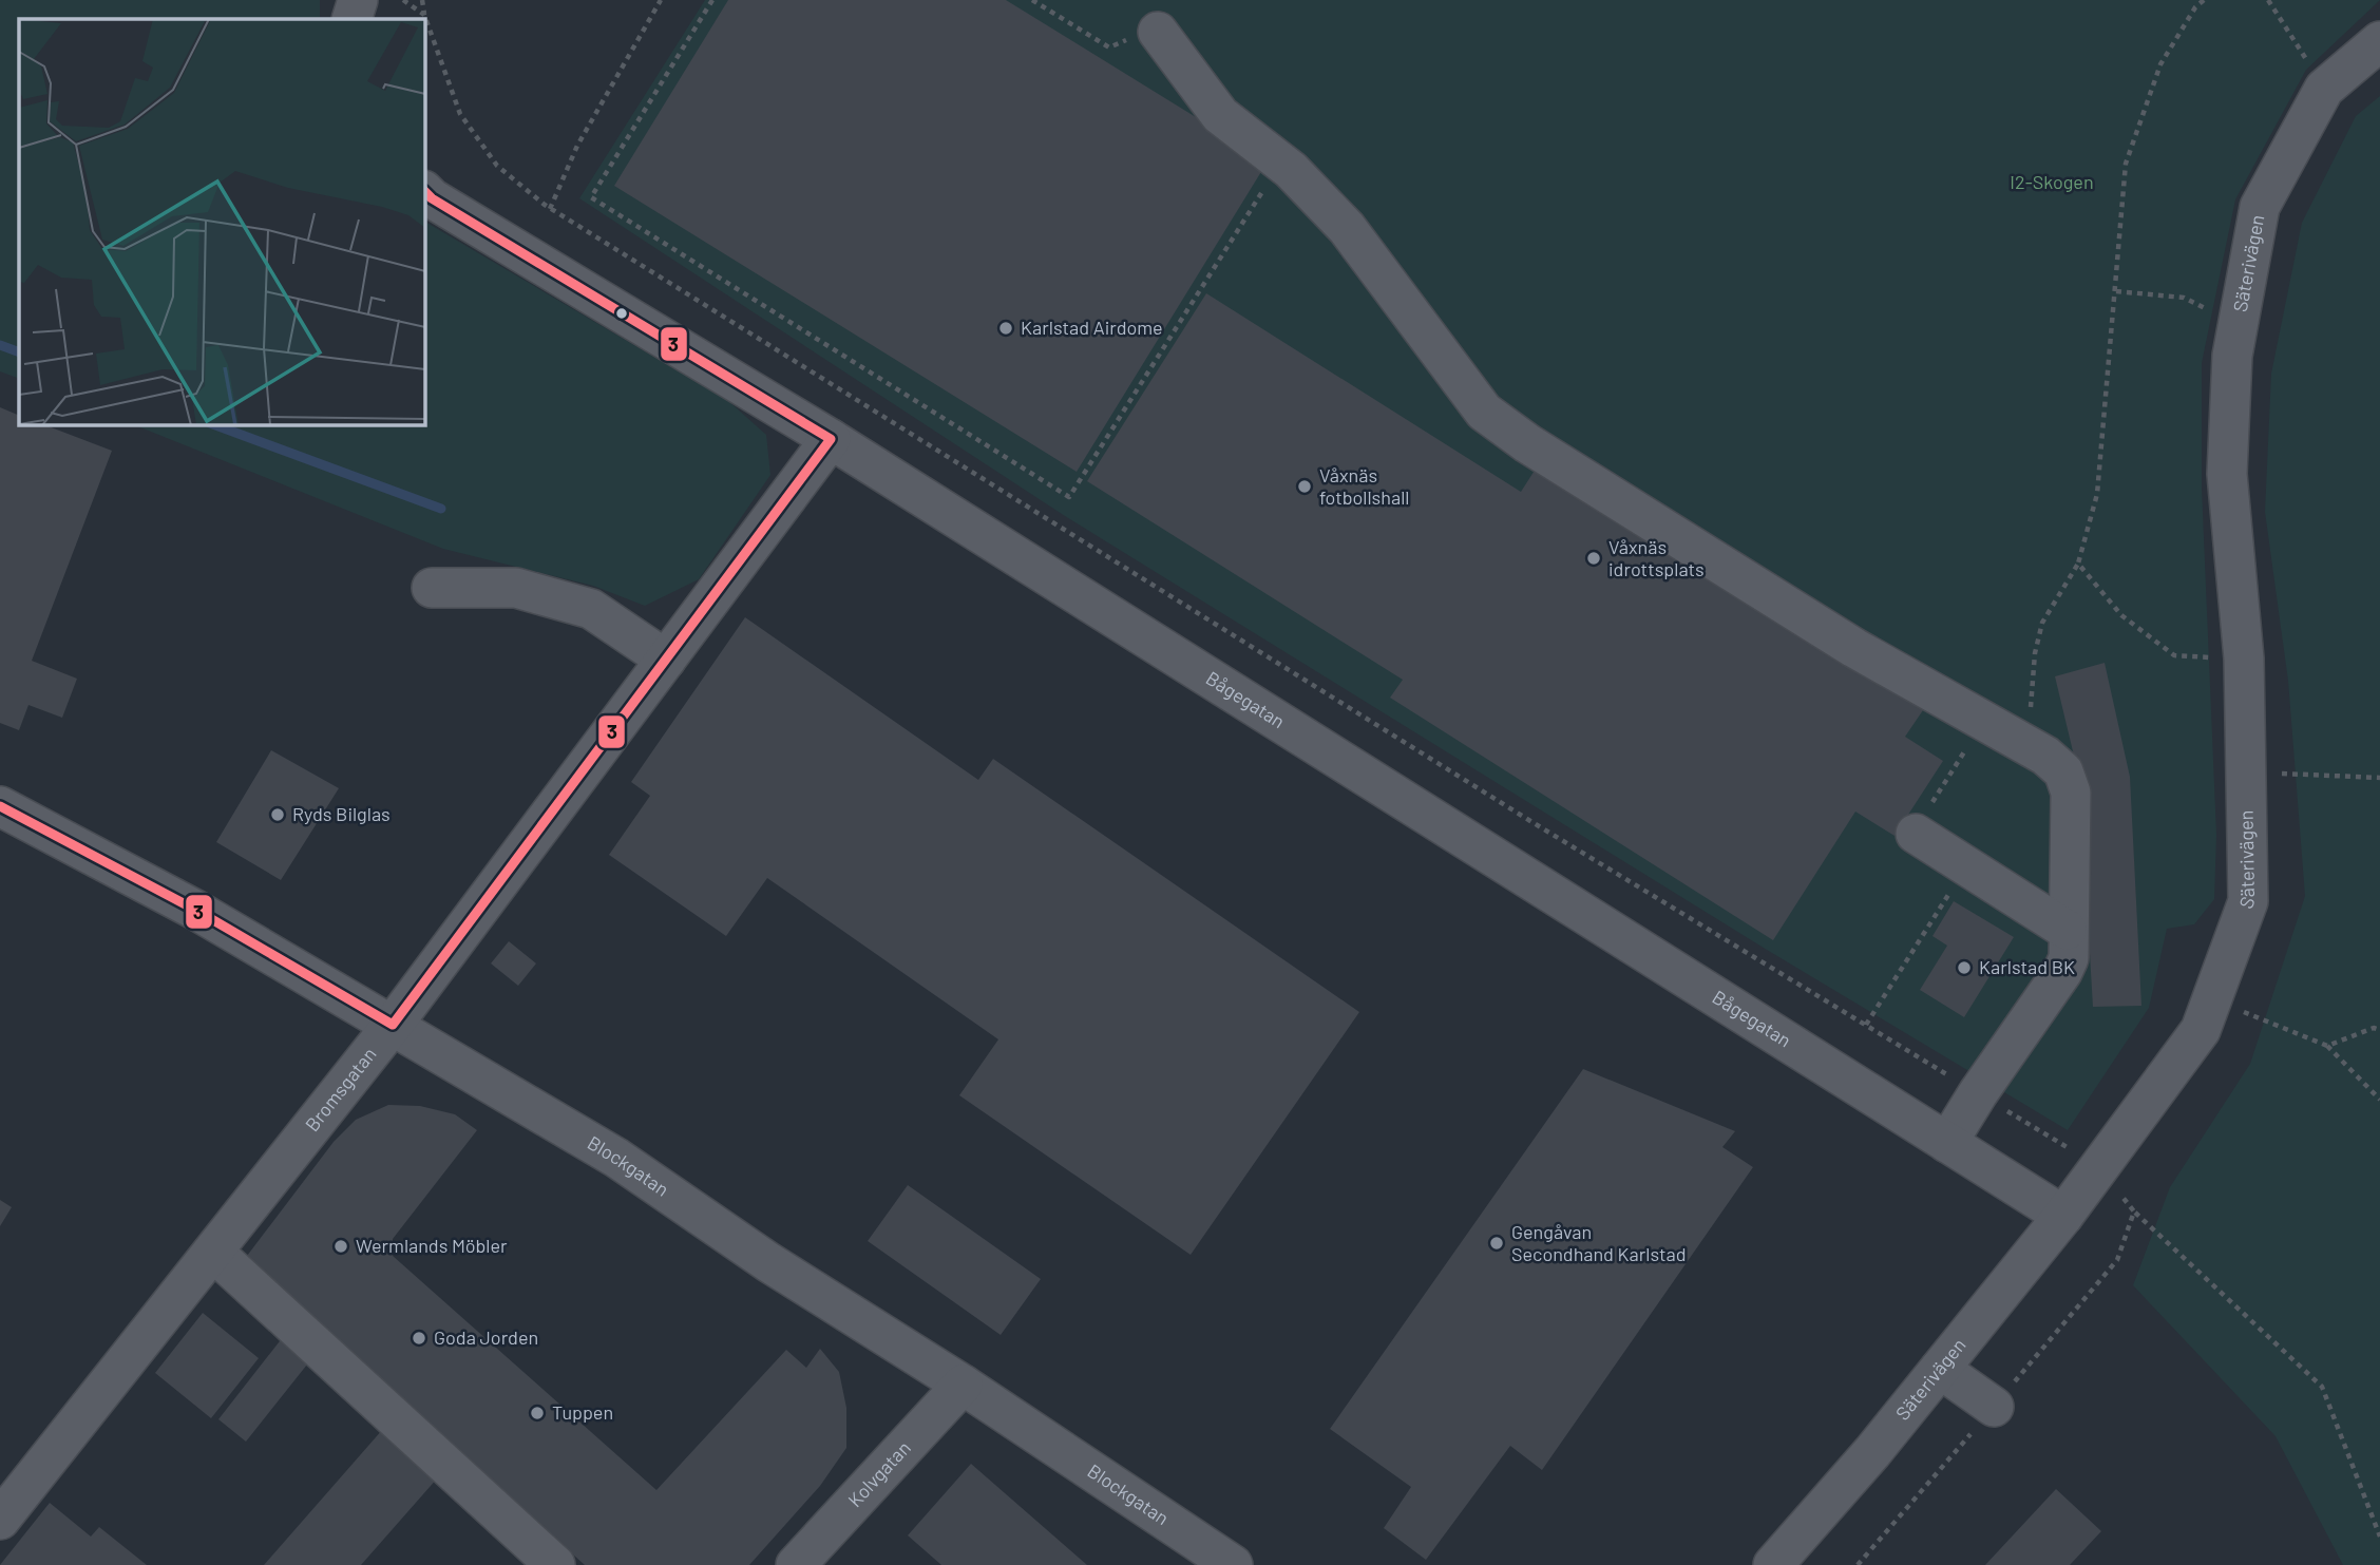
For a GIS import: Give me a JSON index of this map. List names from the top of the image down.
{
  "streets": {
    "street": [
      "Säterivägen",
      "Bågegatan",
      "Bromsgatan",
      "Blockgatan",
      "Kolvgatan"
    ]
  },
  "crossings": [
    ["Säterivägen", "Bågegatan"],
    ["Bågegatan", "Bromsgatan"],
    ["Bromsgatan", "Blockgatan"],
    ["Blockgatan", "Kolvgatan"]
  ],
  "parks": ["I2-Skogen"],
  "places": [
    "Karlstad Airdome",
    "Våxnäs fotbollshall",
    "Våxnäs idrottsplats",
    "Ryds Bilglas",
    "Karlstad BK",
    "Gengåvan Secondhand Karlstad",
    "Wermlands Möbler",
    "Goda Jorden",
    "Tuppen"
  ],
  "lines": ["transit line 3"]
}
